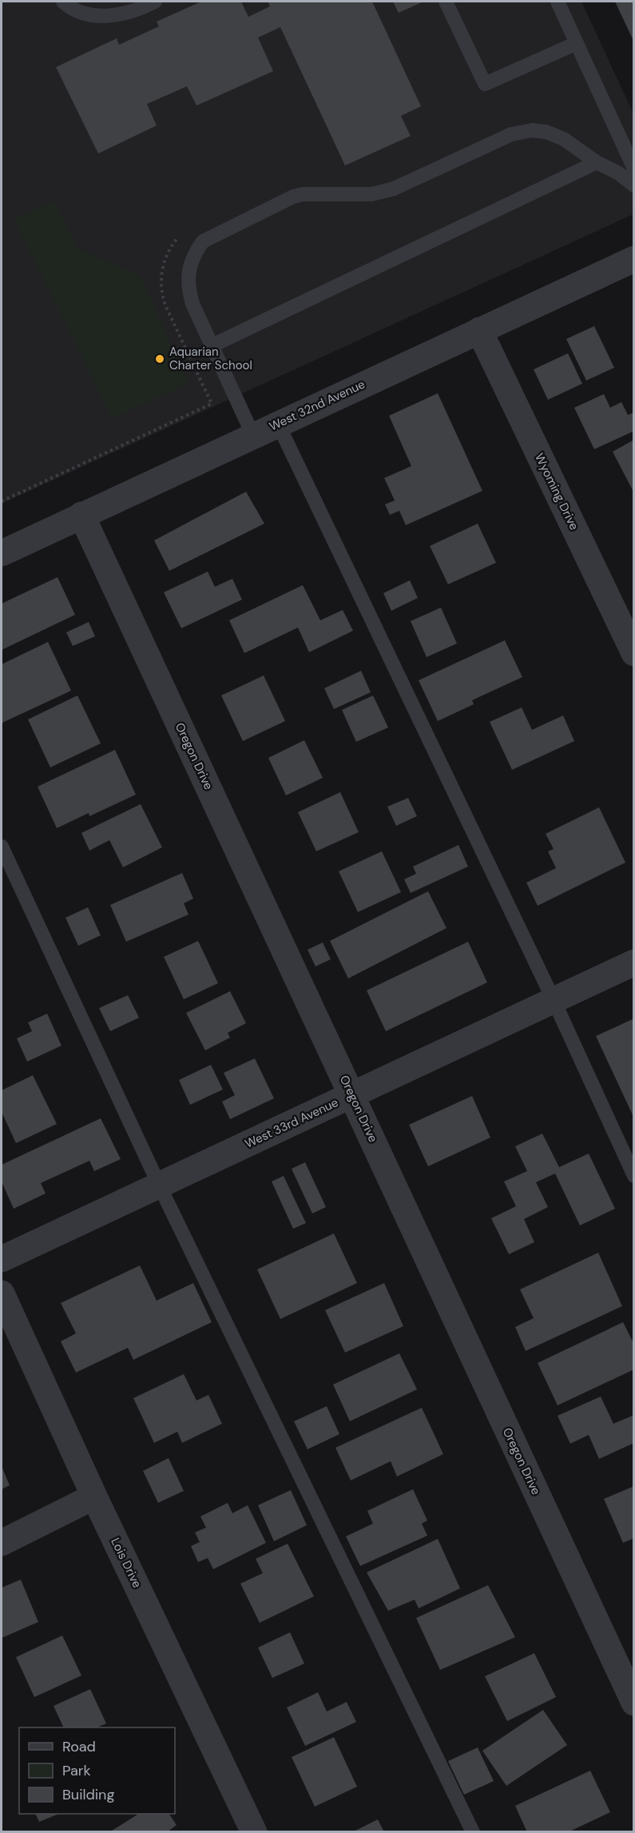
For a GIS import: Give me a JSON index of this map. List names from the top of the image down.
{
  "streets": {
    "street": [
      "West 32nd Avenue",
      "Wyoming Drive",
      "Oregon Drive",
      "West 33rd Avenue",
      "Lois Drive"
    ]
  },
  "crossings": [
    ["West 32nd Avenue", "Wyoming Drive"],
    ["West 32nd Avenue", "Oregon Drive"],
    ["Oregon Drive", "West 33rd Avenue"]
  ],
  "places": ["Aquarian Charter School"],
  "legend": ["Road", "Park", "Building"]
}
